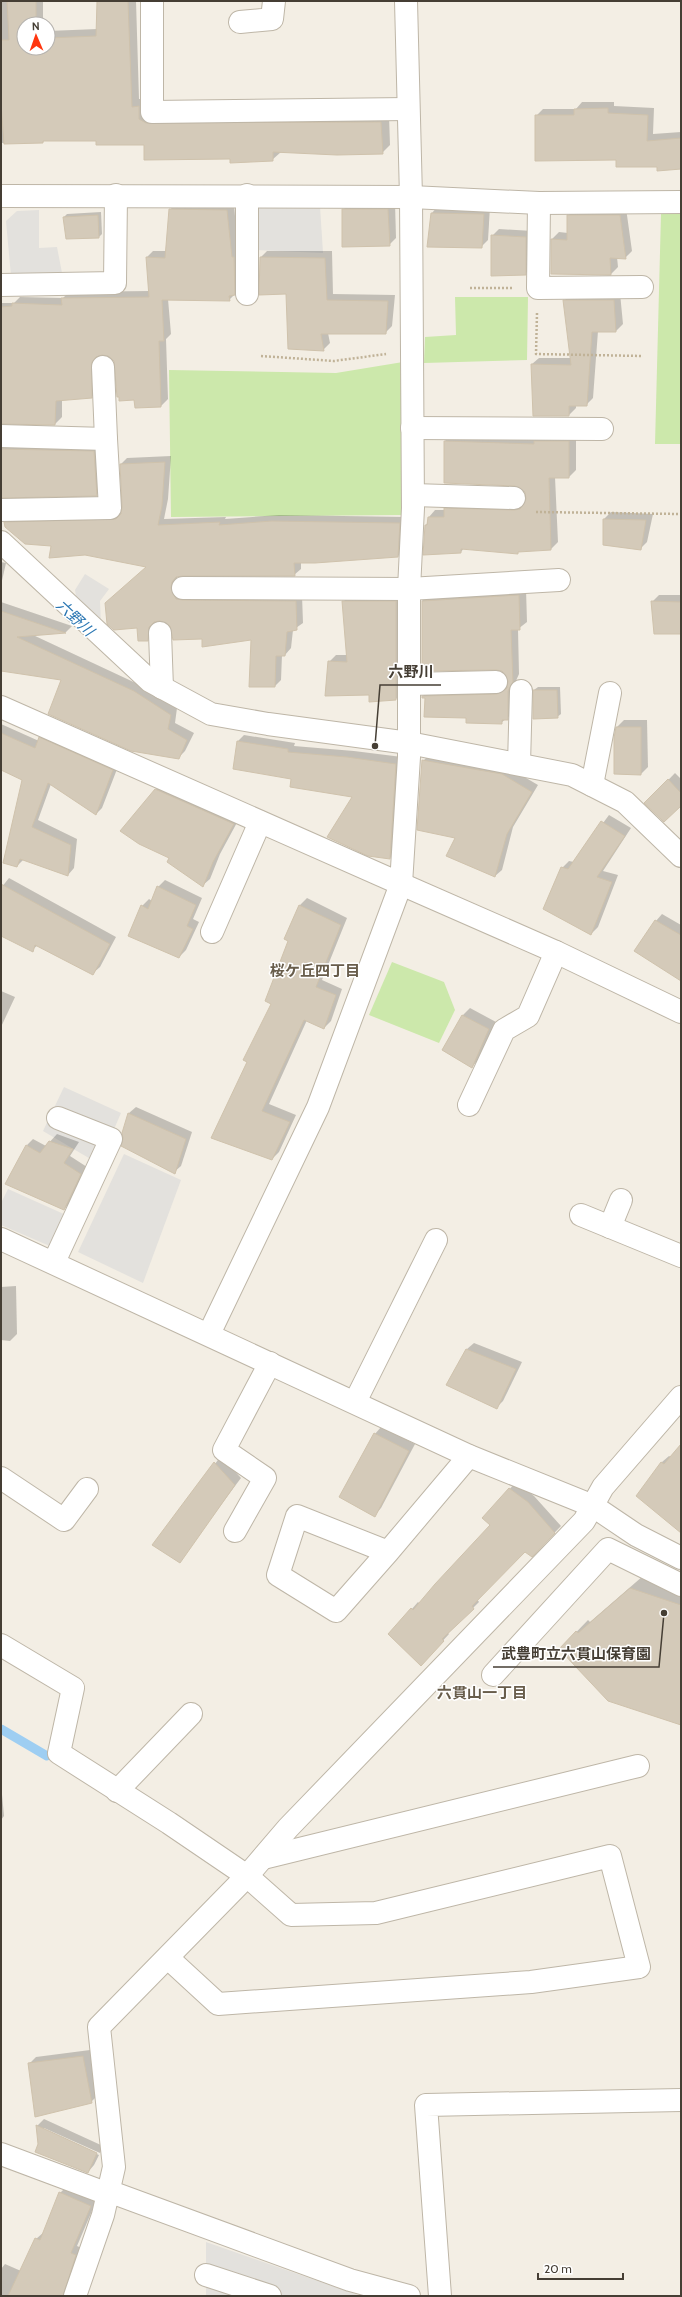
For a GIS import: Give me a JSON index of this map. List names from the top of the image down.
{
  "districts": ["桜ケ丘四丁目", "六貫山一丁目"],
  "water": ["六野川"],
  "places": ["六野川", "武豊町立六貫山保育園"],
  "scale_bar": "20 m",
  "north": "top"
}
